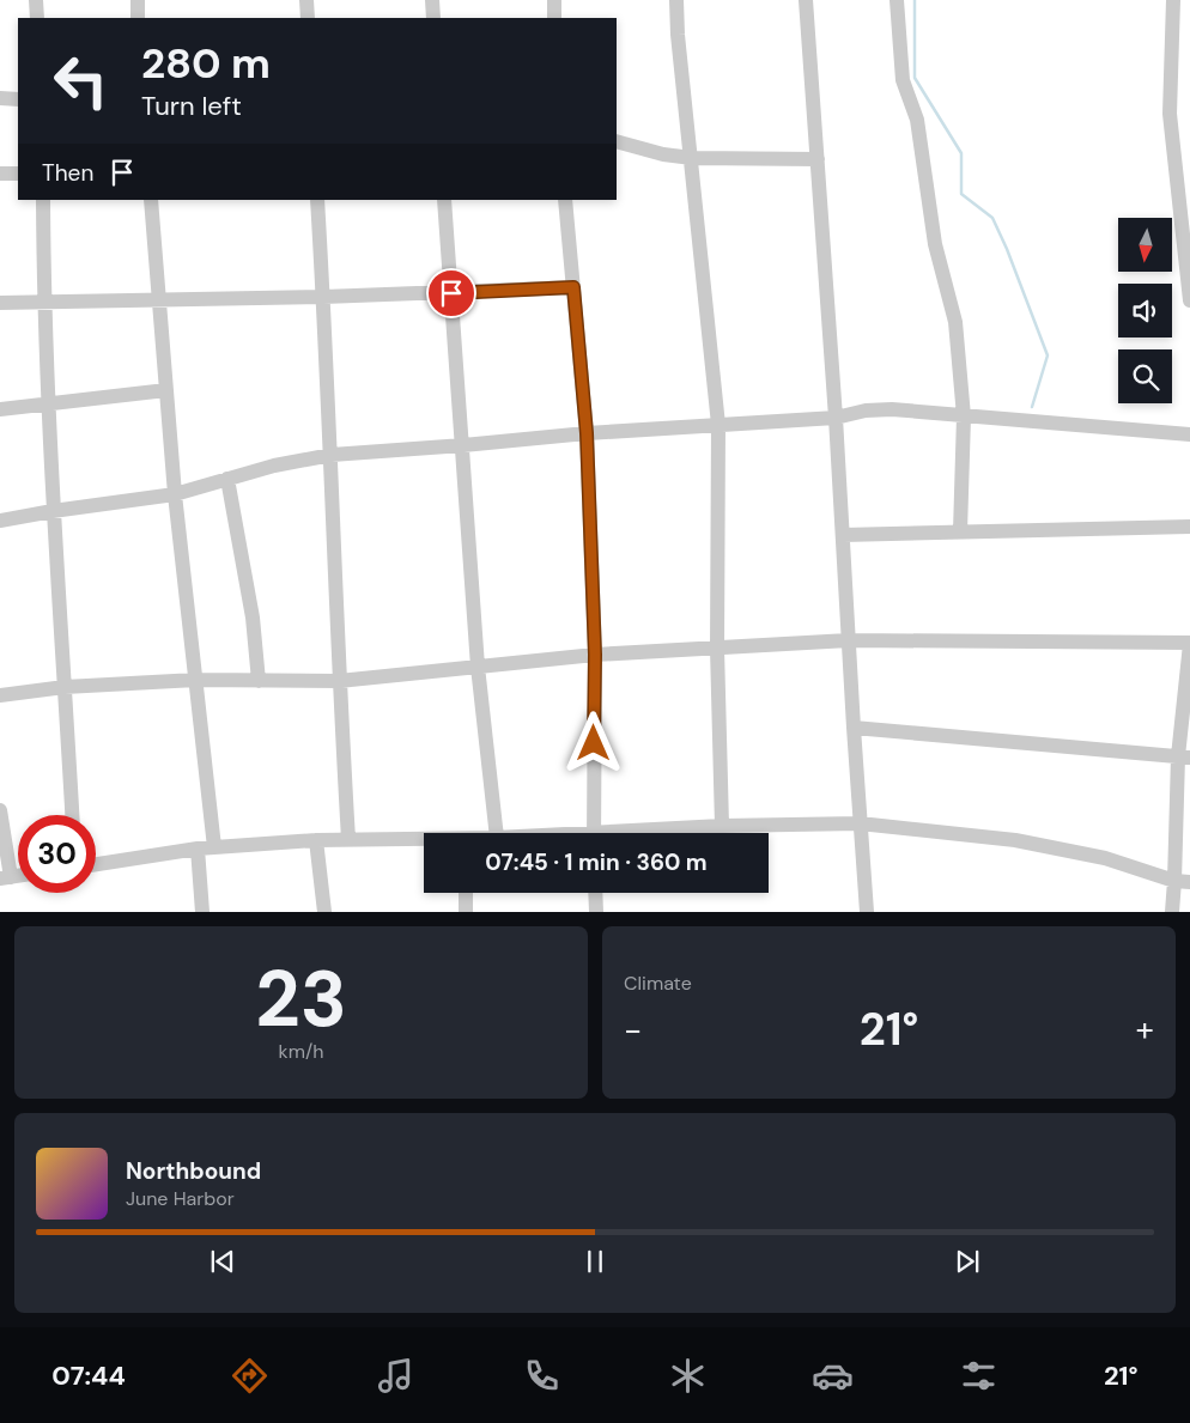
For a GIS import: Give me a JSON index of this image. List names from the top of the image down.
{
  "north": "bottom",
  "page": {
    "turn": ["280 m", "Turn left"],
    "then": "Then",
    "limit": "30",
    "trip": "07:45 · 1 min · 360 m",
    "tile": [
      ["23", "km/h"],
      "Climate"
    ],
    "heat": ["−", "21°", "+"],
    "song": ["Northbound", "June Harbor"],
    "tabs": ["07:44", "21°"]
  }
}
